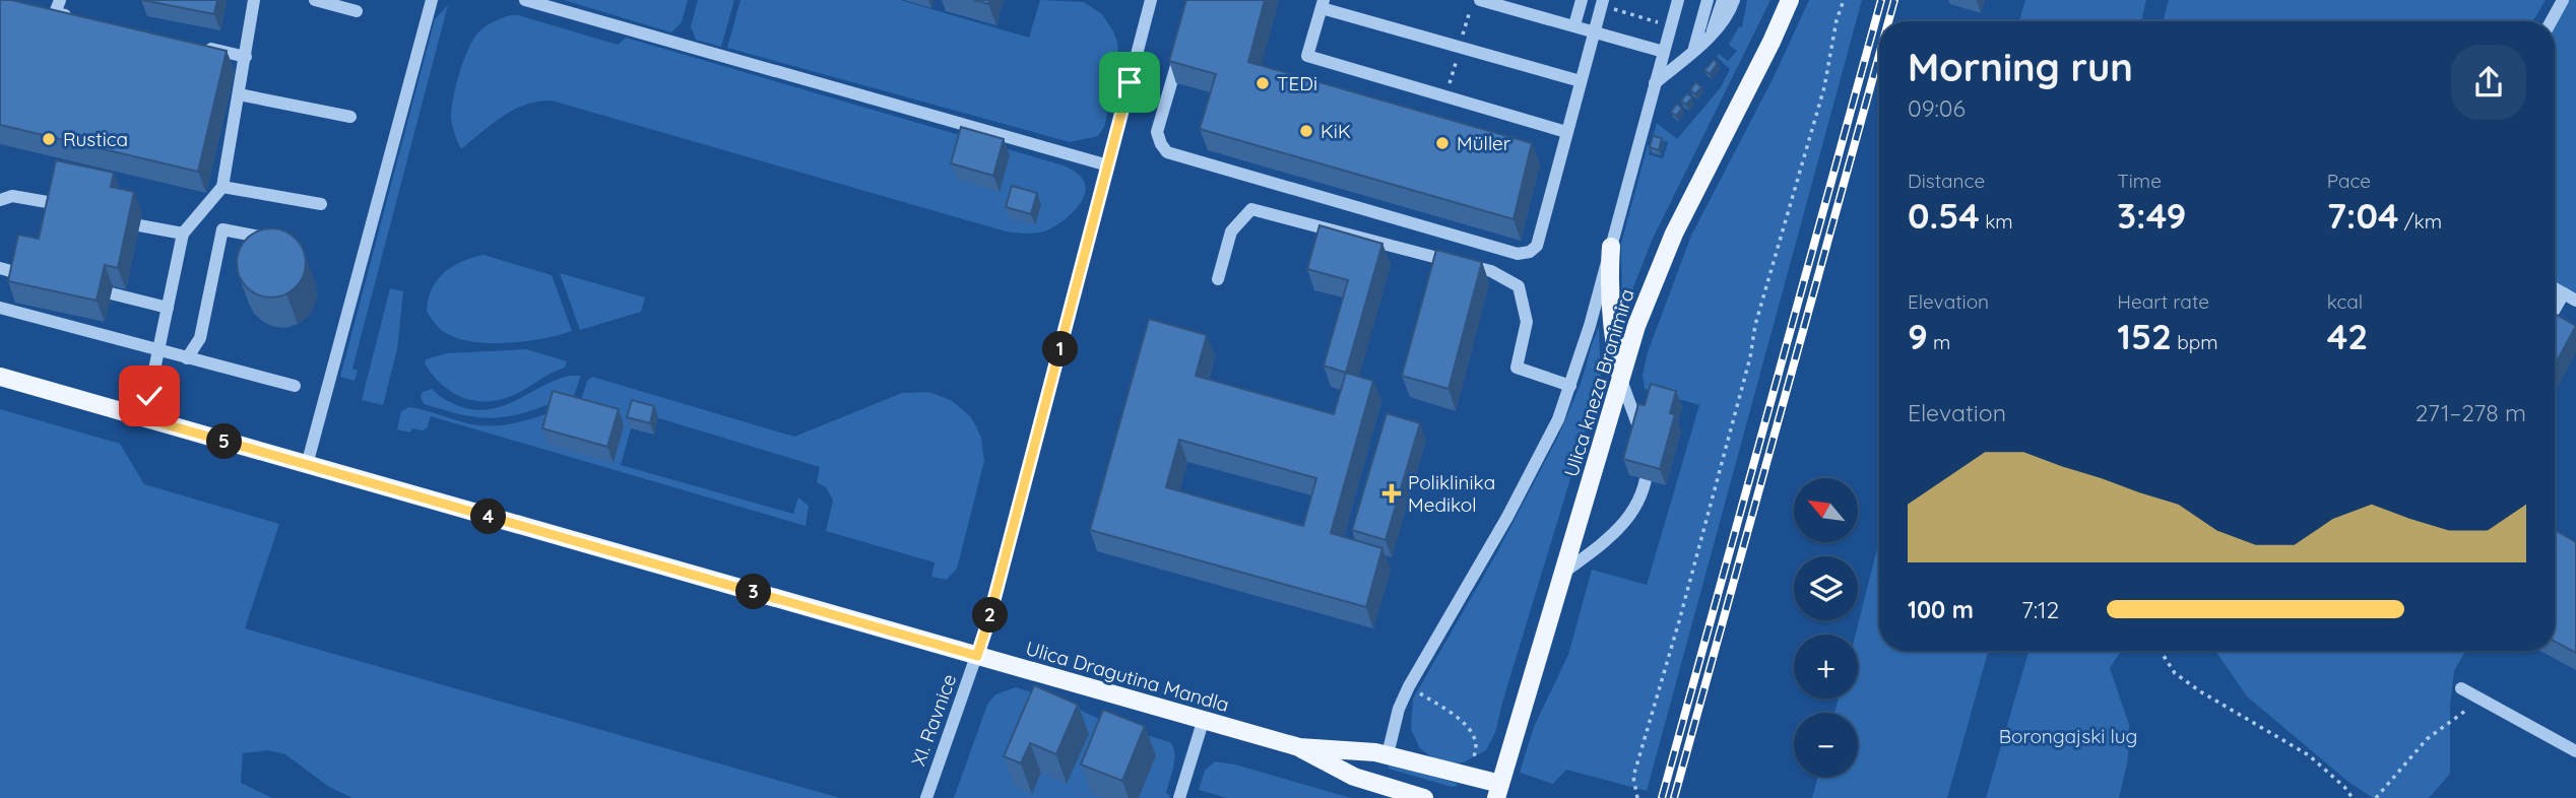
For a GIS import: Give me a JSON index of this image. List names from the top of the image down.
{
  "streets": {
    "main road": ["Ulica kneza Branimira", "Ulica Dragutina Mandla"],
    "street": ["XI. Ravnice"]
  },
  "crossings": [
    ["Ulica kneza Branimira", "Ulica Dragutina Mandla"],
    ["Ulica Dragutina Mandla", "XI. Ravnice"]
  ],
  "parks": ["Borongajski lug"],
  "places": {
    "other": [
      "TEDi",
      "KiK",
      "Rustica",
      "Müller"
    ],
    "health": ["Poliklinika Medikol"]
  },
  "north": "top left",
  "page": {
    "heading": ["Morning run", "09:06"],
    "stats": [
      ["Distance", "0.54 km"],
      ["Time", "3:49"],
      ["Pace", "7:04 /km"],
      ["Elevation", "9 m"],
      ["Heart rate", "152 bpm"],
      ["kcal", "42"]
    ],
    "pins": [
      "1",
      "5",
      "4",
      "3",
      "2"
    ],
    "chart": ["Elevation", "271–278 m"],
    "map_buttons": ["+", "−"],
    "list": [
      {
        "name": "100 m",
        "note": "7:12"
      }
    ]
  }
}
